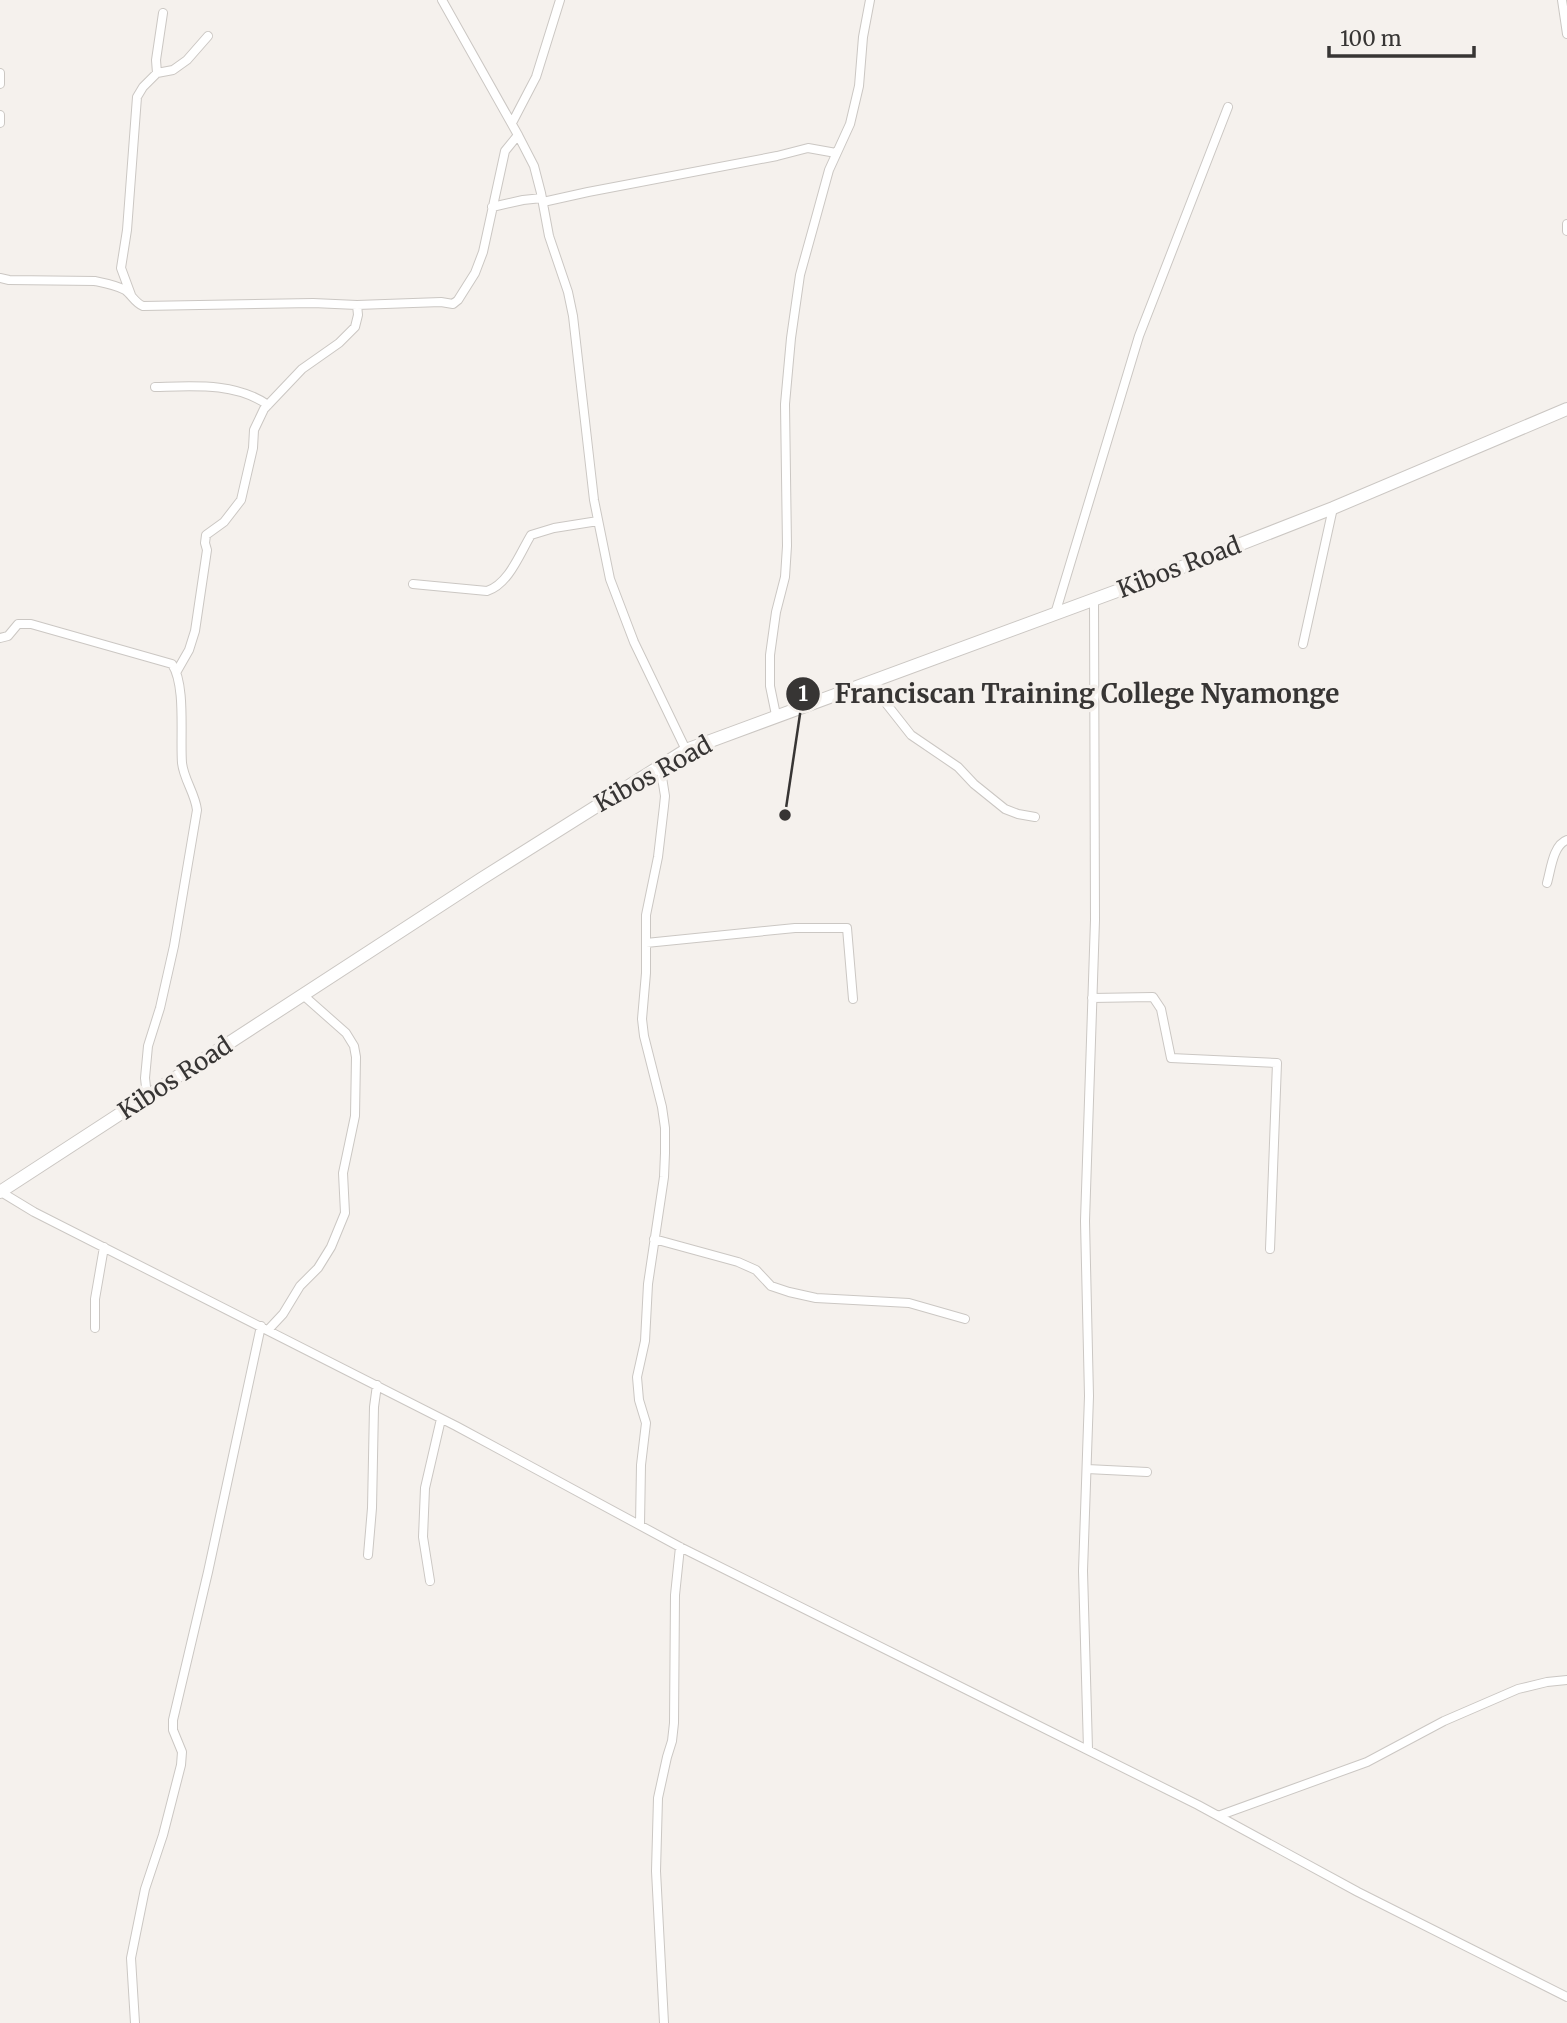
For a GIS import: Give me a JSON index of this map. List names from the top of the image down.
{
  "streets": {
    "main road": ["Kibos Road"]
  },
  "places": ["Franciscan Training College Nyamonge"],
  "scale_bar": "100 m"
}
